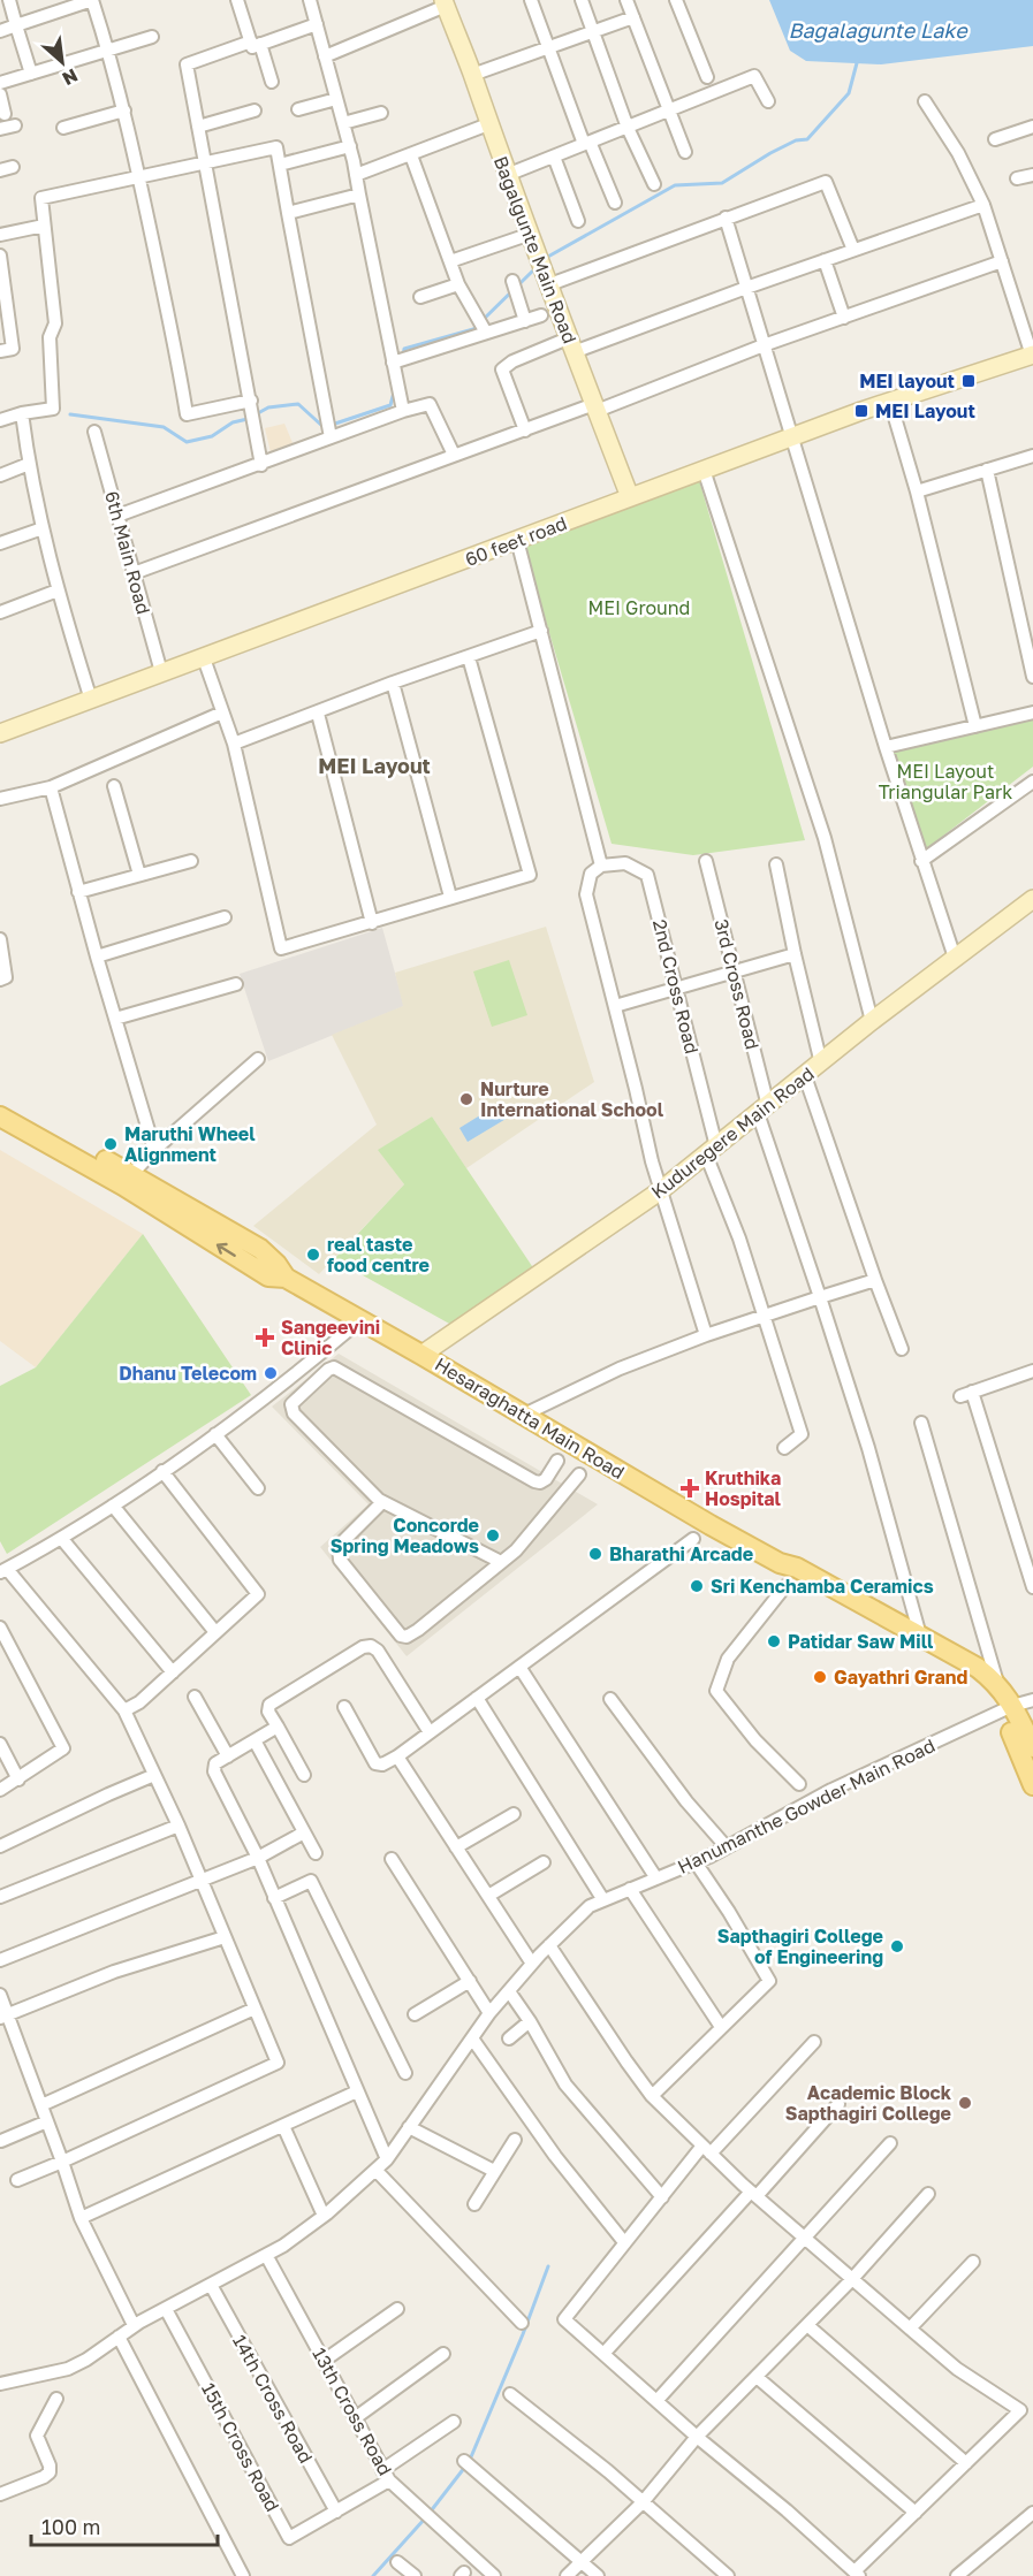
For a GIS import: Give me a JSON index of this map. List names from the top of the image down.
{
  "streets": {
    "main road": ["Hesaraghatta Main Road"],
    "street": [
      "Bagalgunte Main Road",
      "60 feet road",
      "6th Main Road",
      "3rd Cross Road",
      "2nd Cross Road",
      "Kuduregere Main Road",
      "Hanumanthe Gowder Main Road",
      "14th Cross Road",
      "13th Cross Road",
      "15th Cross Road"
    ]
  },
  "crossings": [
    ["Bagalgunte Main Road", "60 feet road"],
    ["60 feet road", "6th Main Road"],
    ["3rd Cross Road", "Kuduregere Main Road"],
    ["3rd Cross Road", "Hesaraghatta Main Road"],
    ["2nd Cross Road", "Kuduregere Main Road"],
    ["Kuduregere Main Road", "Hesaraghatta Main Road"],
    ["Hesaraghatta Main Road", "Hanumanthe Gowder Main Road"],
    ["Hanumanthe Gowder Main Road", "14th Cross Road"],
    ["Hanumanthe Gowder Main Road", "13th Cross Road"],
    ["Hanumanthe Gowder Main Road", "15th Cross Road"],
    ["14th Cross Road", "15th Cross Road"]
  ],
  "districts": ["MEI Layout"],
  "water": ["Bagalagunte Lake"],
  "parks": ["MEI Ground", "MEI Layout Triangular Park"],
  "places": {
    "transit": ["MEI layout", "MEI Layout"],
    "other": [
      "Nurture International School",
      "Maruthi Wheel Alignment",
      "real taste food centre",
      "Dhanu Telecom",
      "Concorde Spring Meadows",
      "Bharathi Arcade",
      "Sri Kenchamba Ceramics",
      "Patidar Saw Mill",
      "Gayathri Grand",
      "Sapthagiri College of Engineering",
      "Academic Block Sapthagiri College"
    ],
    "health": ["Sangeevini Clinic", "Kruthika Hospital"]
  },
  "scale_bar": "100 m",
  "north": "bottom right"
}
